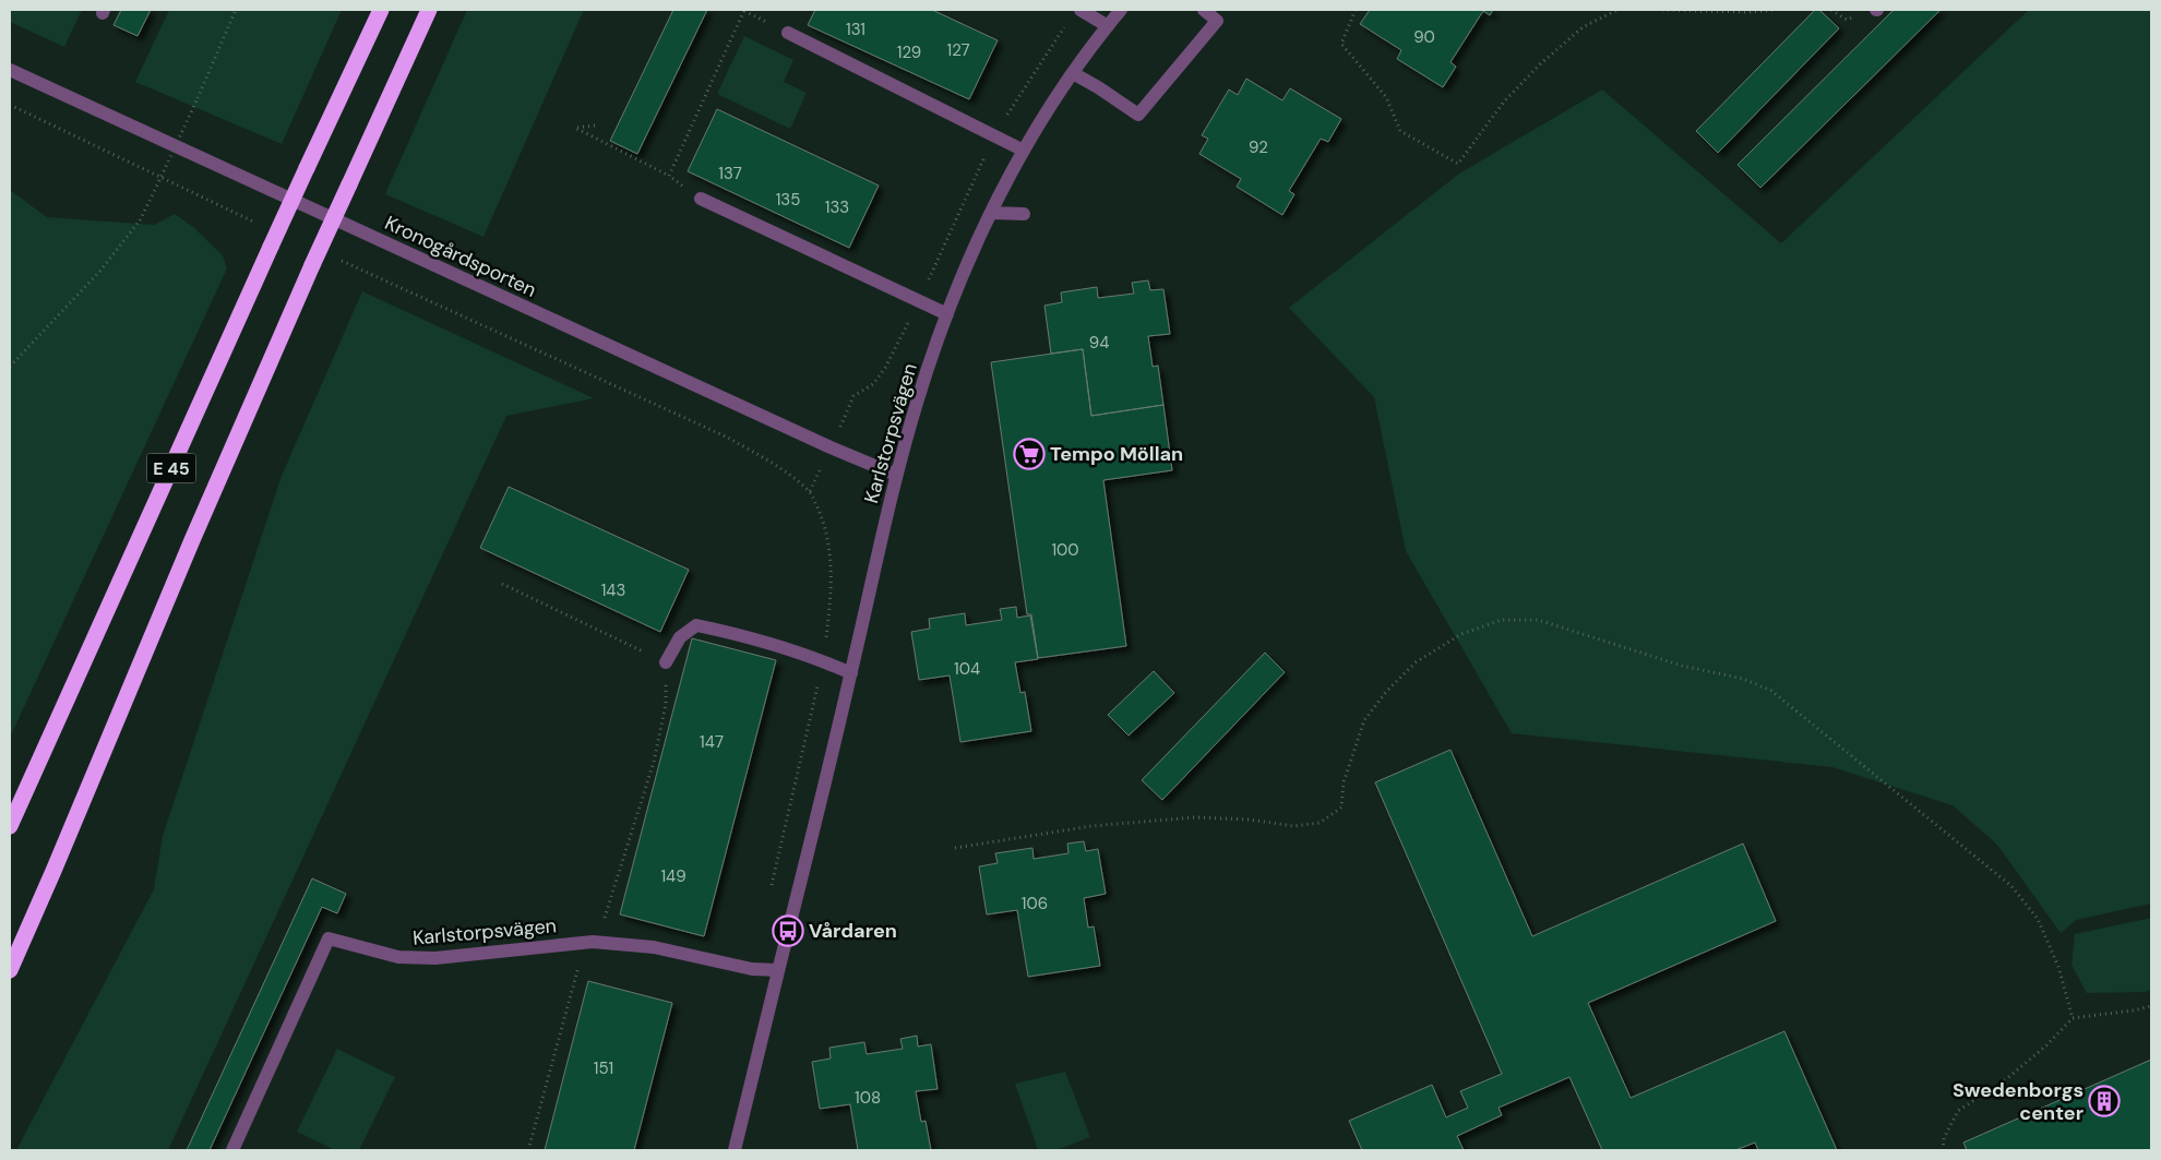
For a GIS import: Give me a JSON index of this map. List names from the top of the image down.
{
  "streets": {
    "highway": ["E 45"],
    "street": ["Kronogårdsporten", "Karlstorpsvägen"]
  },
  "crossings": [
    ["Kronogårdsporten", "Karlstorpsvägen"]
  ],
  "places": {
    "supermarket": ["Tempo Möllan"],
    "bus stop": ["Vårdaren"],
    "building": ["Swedenborgs center"]
  },
  "house_numbers": [
    "131",
    "90",
    "127",
    "129",
    "92",
    "137",
    "135",
    "133",
    "94",
    "100",
    "143",
    "104",
    "147",
    "149",
    "106",
    "151",
    "108"
  ]
}
